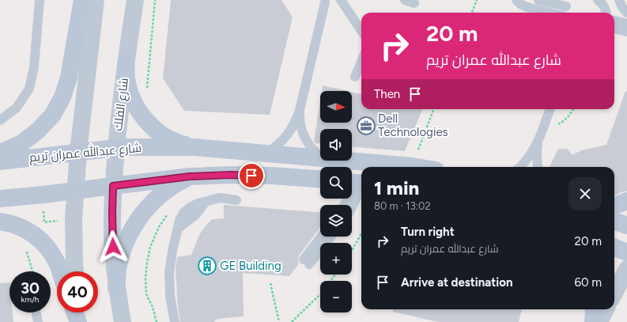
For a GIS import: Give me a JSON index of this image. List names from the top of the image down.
{
  "streets": {
    "main road": ["شارع عبدالله عمران تريم"],
    "street": ["شارع الفلك"]
  },
  "crossings": [
    ["شارع الفلك", "شارع عبدالله عمران تريم"]
  ],
  "places": {
    "office": ["Dell Technologies"],
    "building": ["GE Building"]
  },
  "north": "right",
  "page": {
    "turn": ["20 m", "شارع عبدالله عمران تريم"],
    "then": "Then",
    "map_buttons": ["+", "−"],
    "heading": ["1 min", "80 m · 13:02"],
    "list": [
      {
        "name": "Turn right",
        "note": "شارع عبدالله عمران تريم",
        "value": "20 m"
      },
      {
        "name": "Arrive at destination",
        "value": "60 m"
      }
    ],
    "speed": "30 km/h",
    "limit": "40"
  }
}
